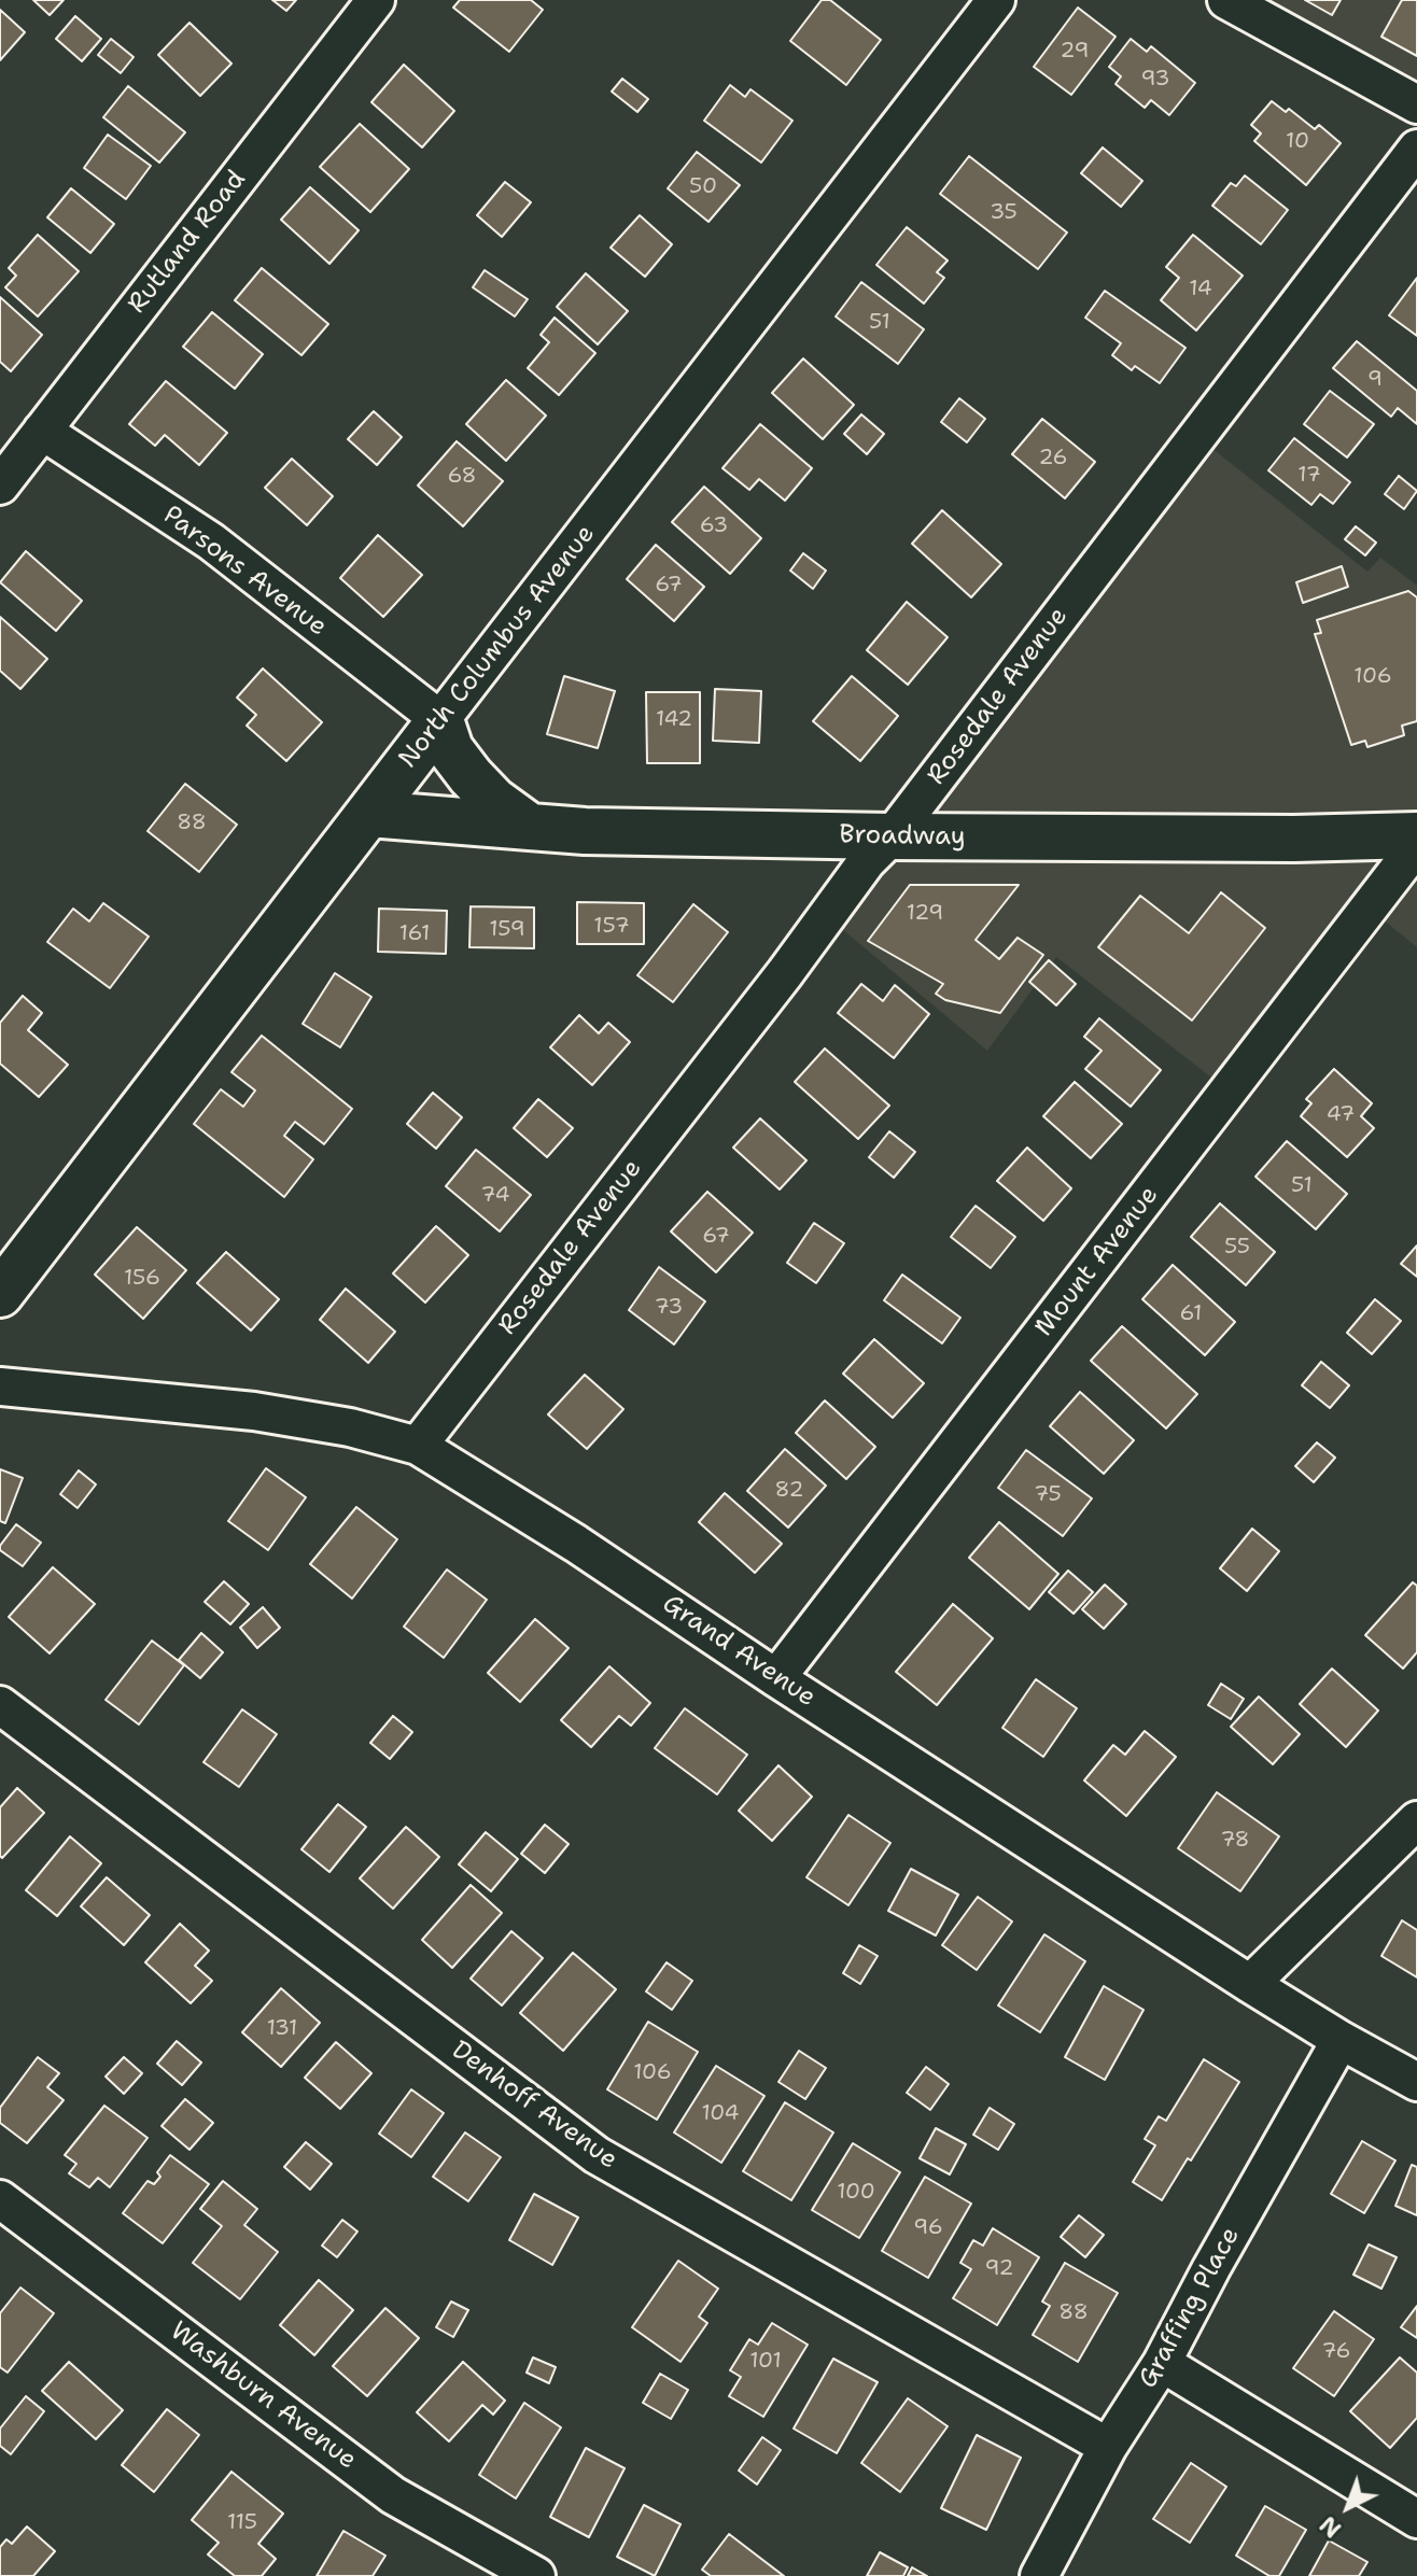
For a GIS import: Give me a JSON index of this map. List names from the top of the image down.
{
  "streets": {
    "street": [
      "Rutland Road",
      "Parsons Avenue",
      "North Columbus Avenue",
      "Rosedale Avenue",
      "Broadway",
      "Mount Avenue",
      "Grand Avenue",
      "Denhoff Avenue",
      "Graffing Place",
      "Washburn Avenue"
    ]
  },
  "crossings": [
    ["Rutland Road", "Parsons Avenue"],
    ["Parsons Avenue", "North Columbus Avenue"],
    ["North Columbus Avenue", "Broadway"],
    ["Rosedale Avenue", "Broadway"],
    ["Rosedale Avenue", "Grand Avenue"],
    ["Mount Avenue", "Grand Avenue"],
    ["Grand Avenue", "Graffing Place"],
    ["Denhoff Avenue", "Graffing Place"]
  ],
  "house_numbers": [
    "29",
    "93",
    "10",
    "50",
    "35",
    "14",
    "51",
    "9",
    "26",
    "17",
    "68",
    "63",
    "67",
    "106",
    "142",
    "88",
    "129",
    "157",
    "159",
    "161",
    "47",
    "51",
    "74",
    "67",
    "55",
    "156",
    "73",
    "61",
    "82",
    "75",
    "78",
    "131",
    "106",
    "104",
    "100",
    "96",
    "92",
    "88",
    "76",
    "101",
    "115"
  ],
  "north": "bottom left"
}
